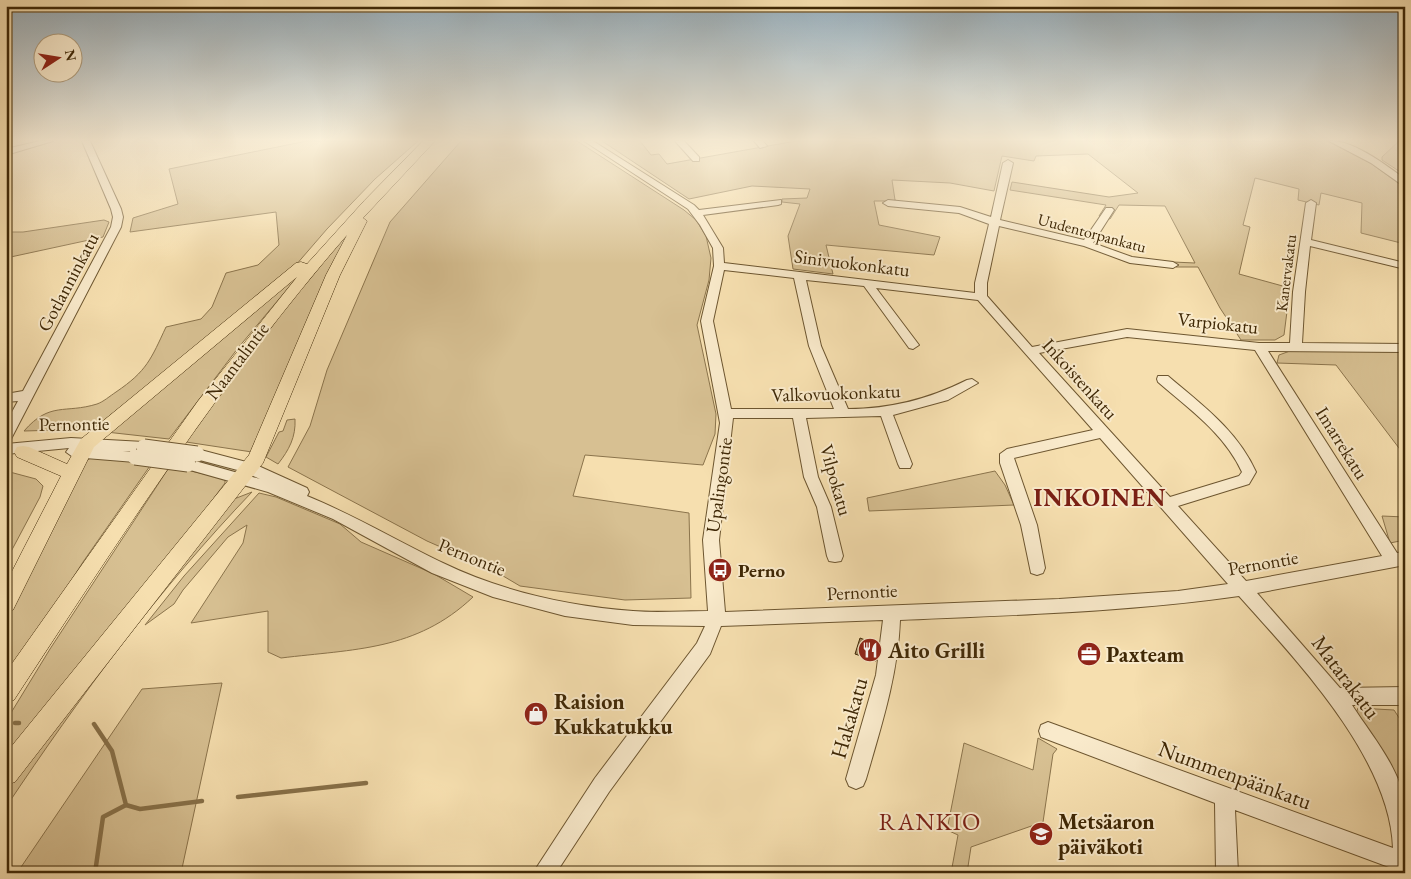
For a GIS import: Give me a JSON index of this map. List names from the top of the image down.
{
  "streets": {
    "main road": ["Naantalintie"],
    "street": [
      "Uudentorpankatu",
      "Sinivuokonkatu",
      "Kanervakatu",
      "Gotlanninkatu",
      "Varpiokatu",
      "Inkoistenkatu",
      "Valkovuokonkatu",
      "Pernontie",
      "Imarrekatu",
      "Vilpokatu",
      "Upalingontie",
      "Matarakatu",
      "Hakakatu",
      "Nummenpäänkatu"
    ]
  },
  "crossings": [
    ["Sinivuokonkatu", "Inkoistenkatu"],
    ["Sinivuokonkatu", "Upalingontie"],
    ["Kanervakatu", "Varpiokatu"],
    ["Varpiokatu", "Inkoistenkatu"],
    ["Varpiokatu", "Imarrekatu"],
    ["Inkoistenkatu", "Pernontie"],
    ["Inkoistenkatu", "Matarakatu"],
    ["Valkovuokonkatu", "Vilpokatu"],
    ["Valkovuokonkatu", "Upalingontie"],
    ["Pernontie", "Imarrekatu"],
    ["Pernontie", "Upalingontie"],
    ["Pernontie", "Matarakatu"],
    ["Pernontie", "Hakakatu"],
    ["Matarakatu", "Nummenpäänkatu"]
  ],
  "districts": ["INKOINEN", "RANKIO"],
  "places": {
    "bus stop": ["Perno"],
    "restaurant": ["Aito Grilli"],
    "office": ["Paxteam"],
    "shop": ["Raision Kukkatukku"],
    "school or university": ["Metsäaron päiväkoti"]
  },
  "north": "right"
}
